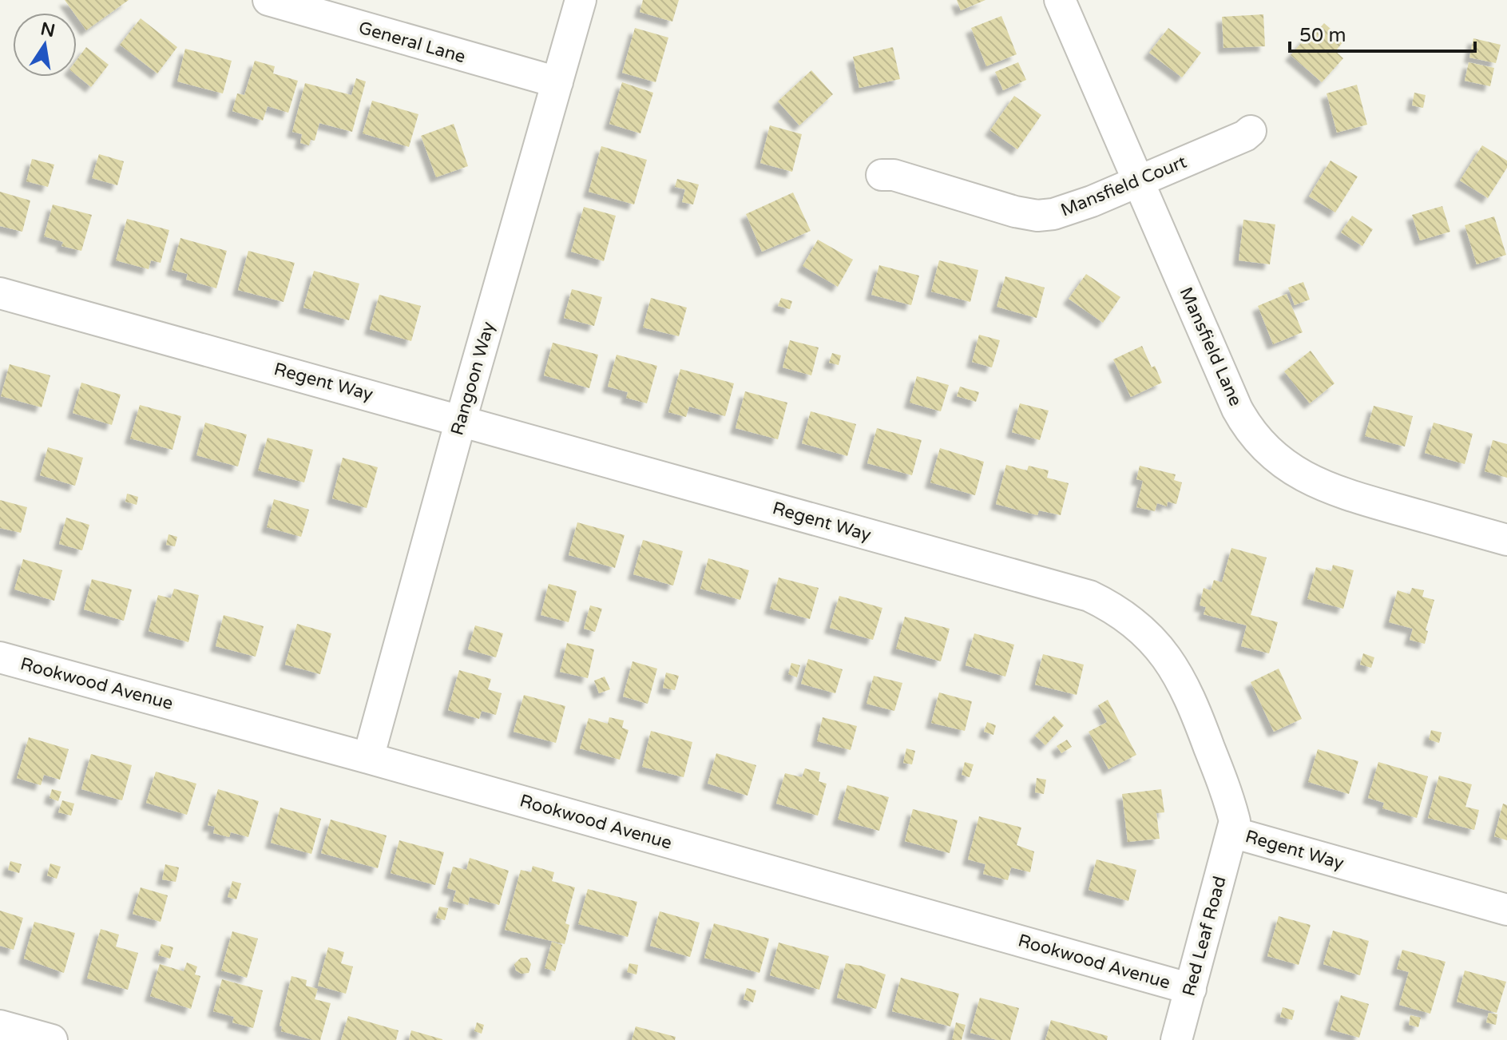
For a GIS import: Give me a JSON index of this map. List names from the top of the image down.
{
  "streets": {
    "street": [
      "General Lane",
      "Mansfield Court",
      "Mansfield Lane",
      "Rangoon Way",
      "Regent Way",
      "Rookwood Avenue",
      "Red Leaf Road"
    ]
  },
  "crossings": [
    ["General Lane", "Rangoon Way"],
    ["Mansfield Court", "Mansfield Lane"],
    ["Rangoon Way", "Regent Way"],
    ["Rangoon Way", "Rookwood Avenue"],
    ["Regent Way", "Red Leaf Road"],
    ["Rookwood Avenue", "Red Leaf Road"]
  ],
  "scale_bar": "50 m",
  "north": "top"
}
